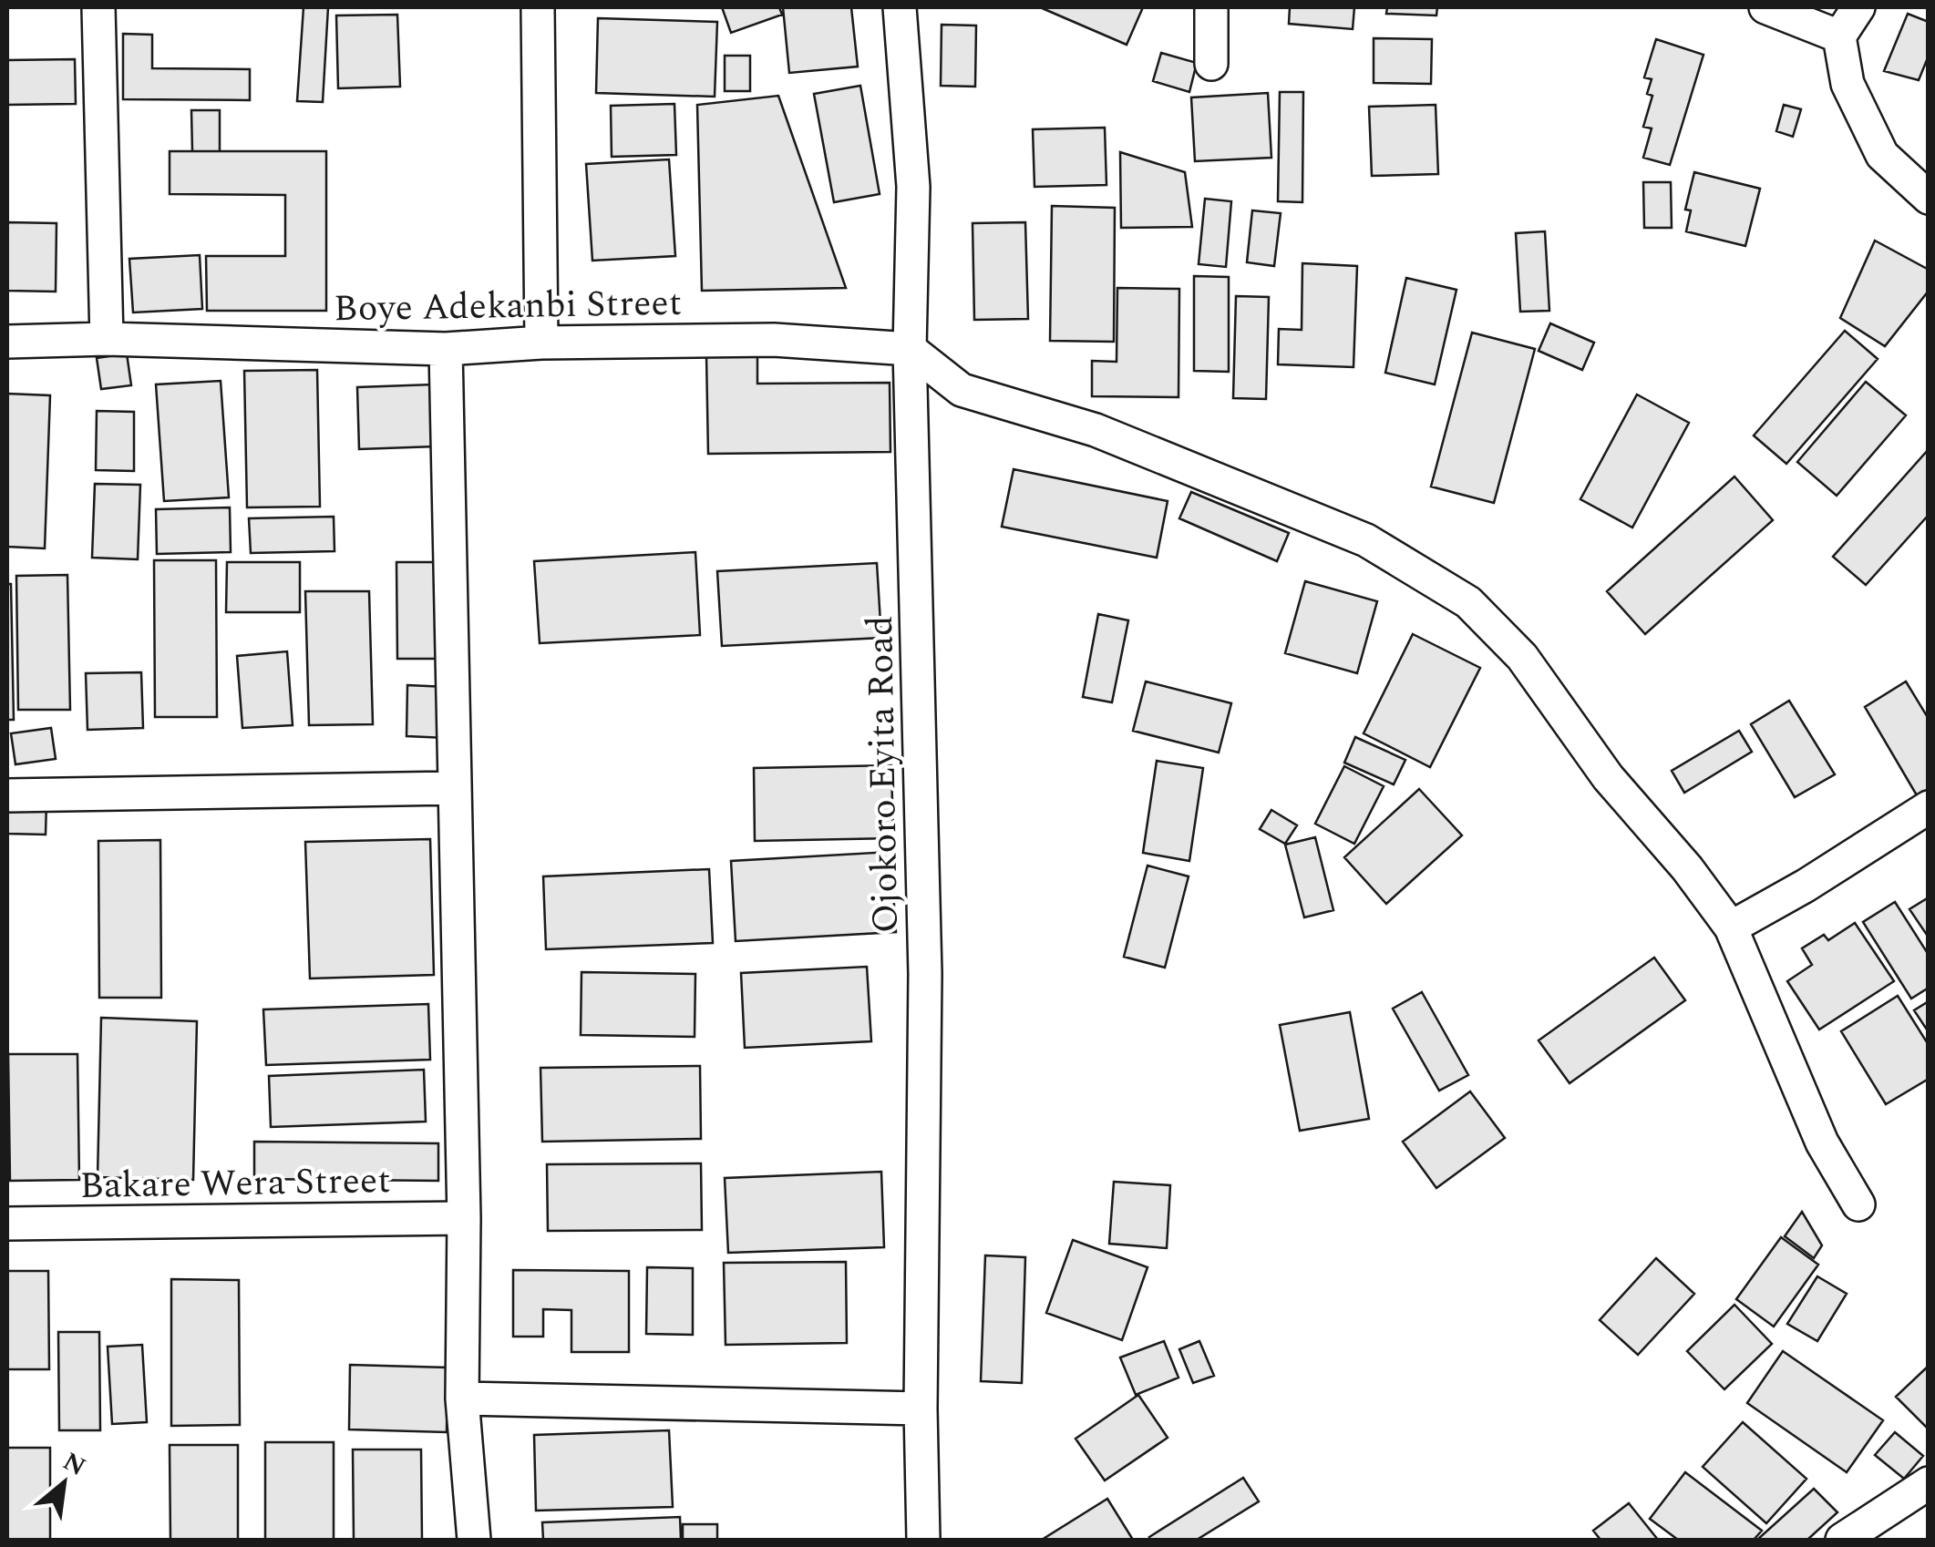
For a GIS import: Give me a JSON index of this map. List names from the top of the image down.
{
  "streets": {
    "street": ["Boye Adekanbi Street", "Ojokoro Eyita Road", "Bakare Wera Street"]
  },
  "crossings": [
    ["Boye Adekanbi Street", "Ojokoro Eyita Road"]
  ],
  "north": "top right"
}
